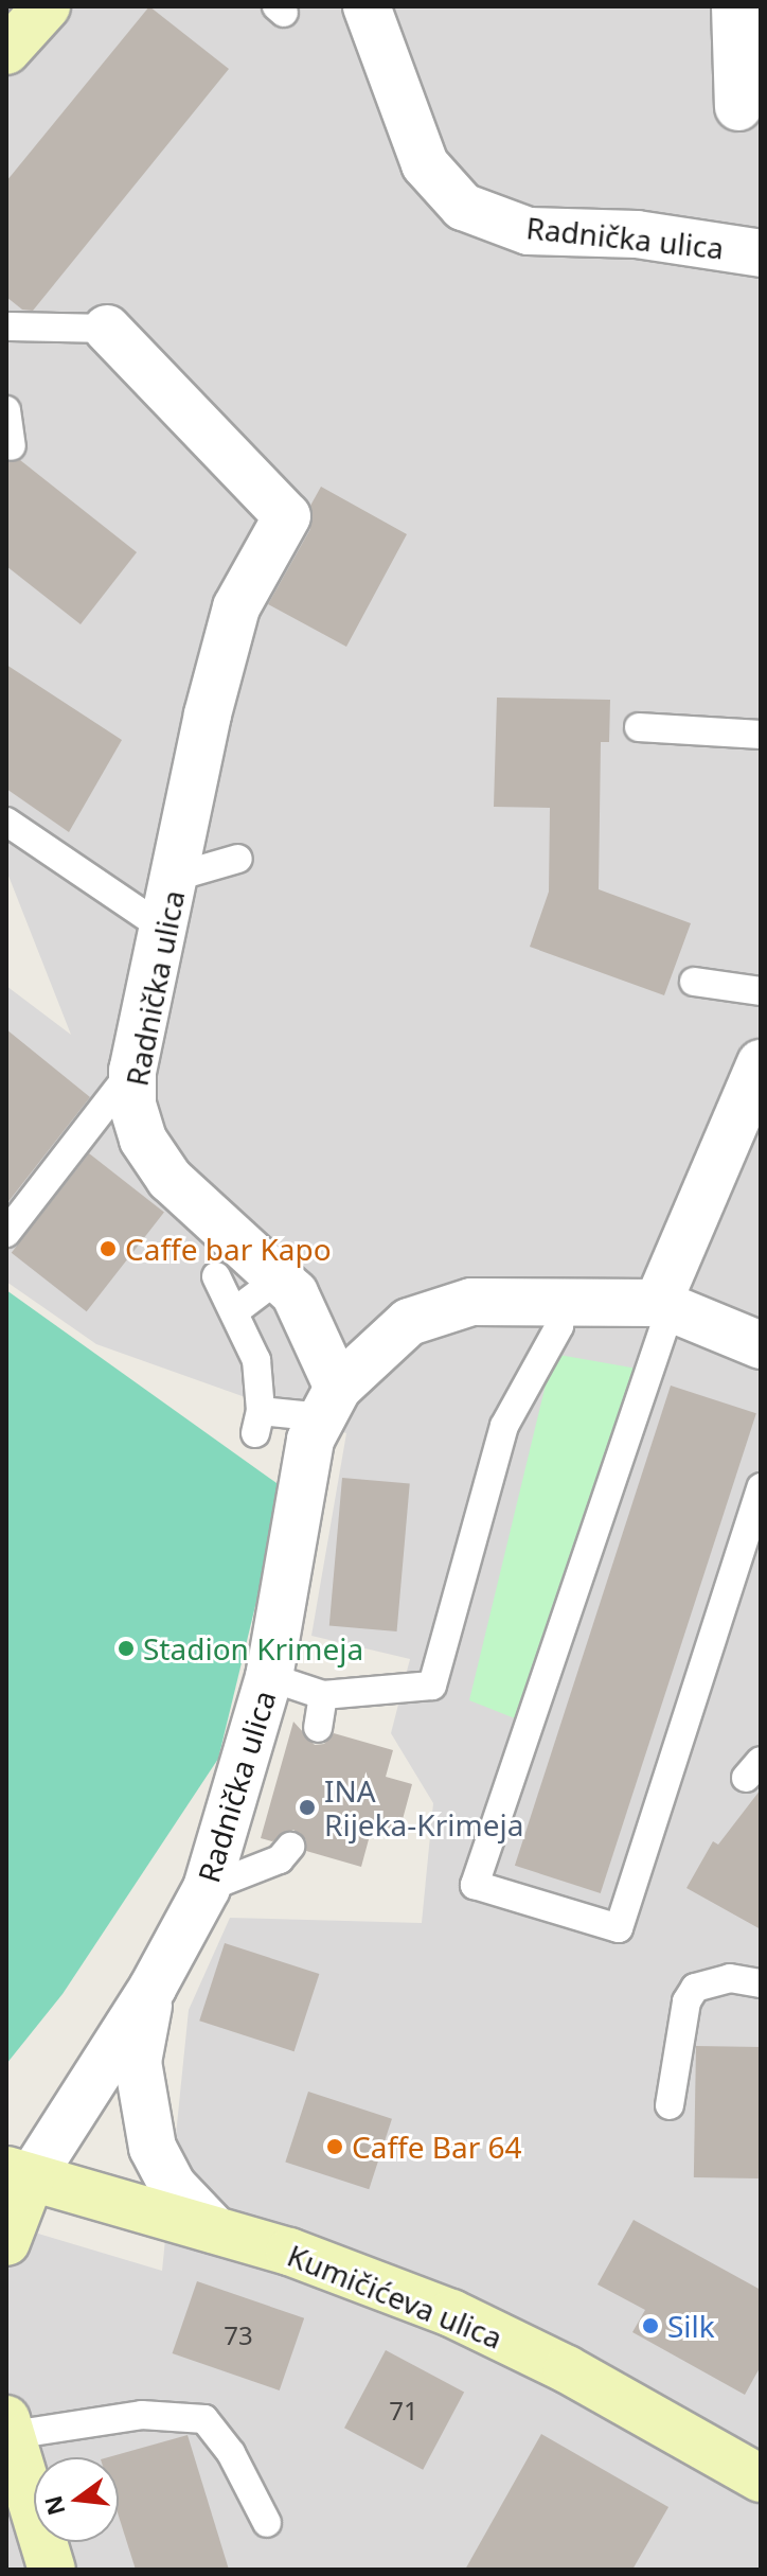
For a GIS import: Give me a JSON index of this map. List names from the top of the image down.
{
  "streets": {
    "main road": ["Kumičićeva ulica"],
    "street": ["Radnička ulica"]
  },
  "crossings": [
    ["Radnička ulica", "Kumičićeva ulica"]
  ],
  "places": [
    "Caffe bar Kapo",
    "Stadion Krimeja",
    "INA Rijeka-Krimeja",
    "Caffe Bar 64",
    "Silk"
  ],
  "house_numbers": ["73", "71"],
  "north": "left"
}
